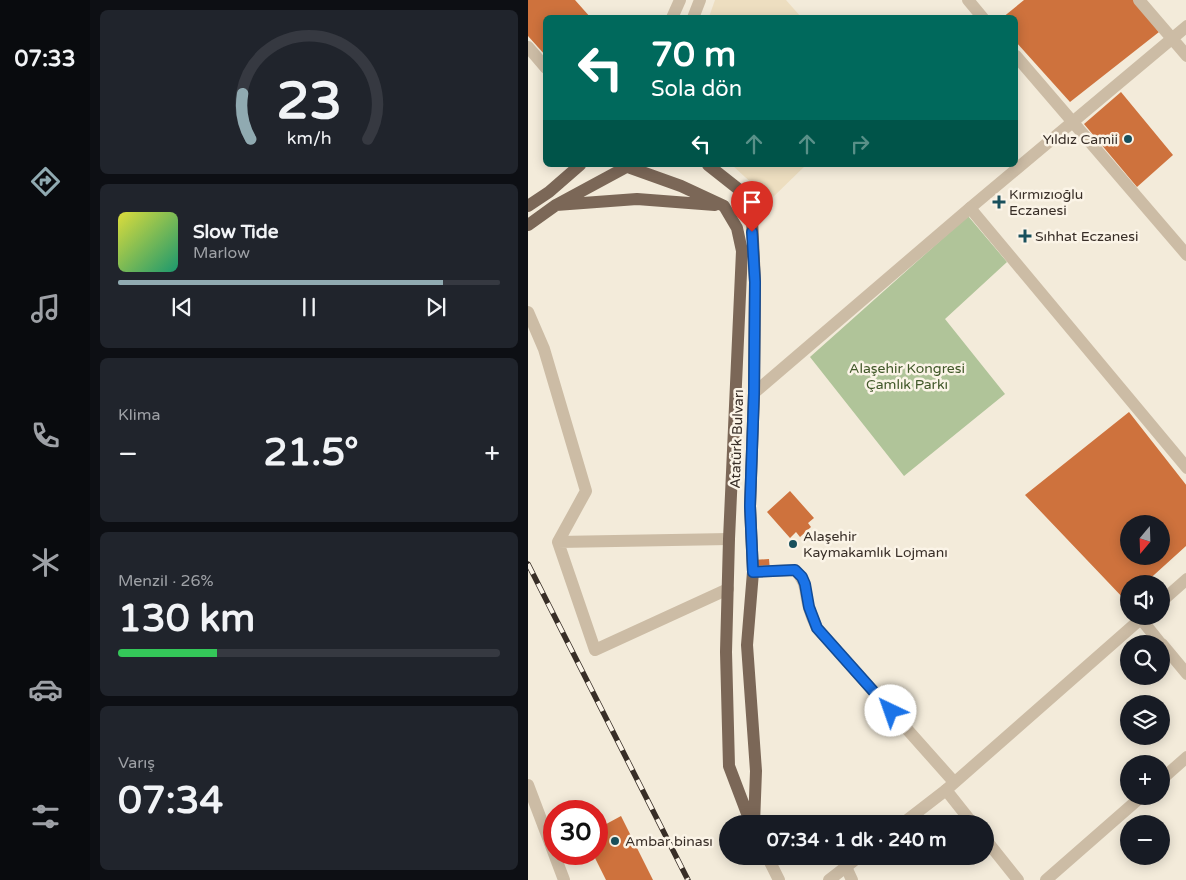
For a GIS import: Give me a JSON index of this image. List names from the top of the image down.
{
  "streets": {
    "main road": ["Atatürk Bulvarı"]
  },
  "parks": ["Alaşehir Kongresi Çamlık Parkı"],
  "places": {
    "other": ["Yıldız Camii", "Alaşehir Kaymakamlık Lojmanı", "Ambar binası"],
    "health": ["Kırmızıoğlu Eczanesi", "Sıhhat Eczanesi"]
  },
  "north": "bottom",
  "page": {
    "tabs": "07:33",
    "turn": ["70 m", "Sola dön"],
    "song": ["Slow Tide", "Marlow"],
    "tile": [
      "Klima",
      ["Menzil · 26%", "130 km"],
      ["Varış", "07:34"]
    ],
    "heat": ["−", "21.5°", "+"],
    "map_buttons": ["+", "−"],
    "limit": "30",
    "trip": "07:34 · 1 dk · 240 m",
    "gauge": ["23", "km/h"]
  }
}
